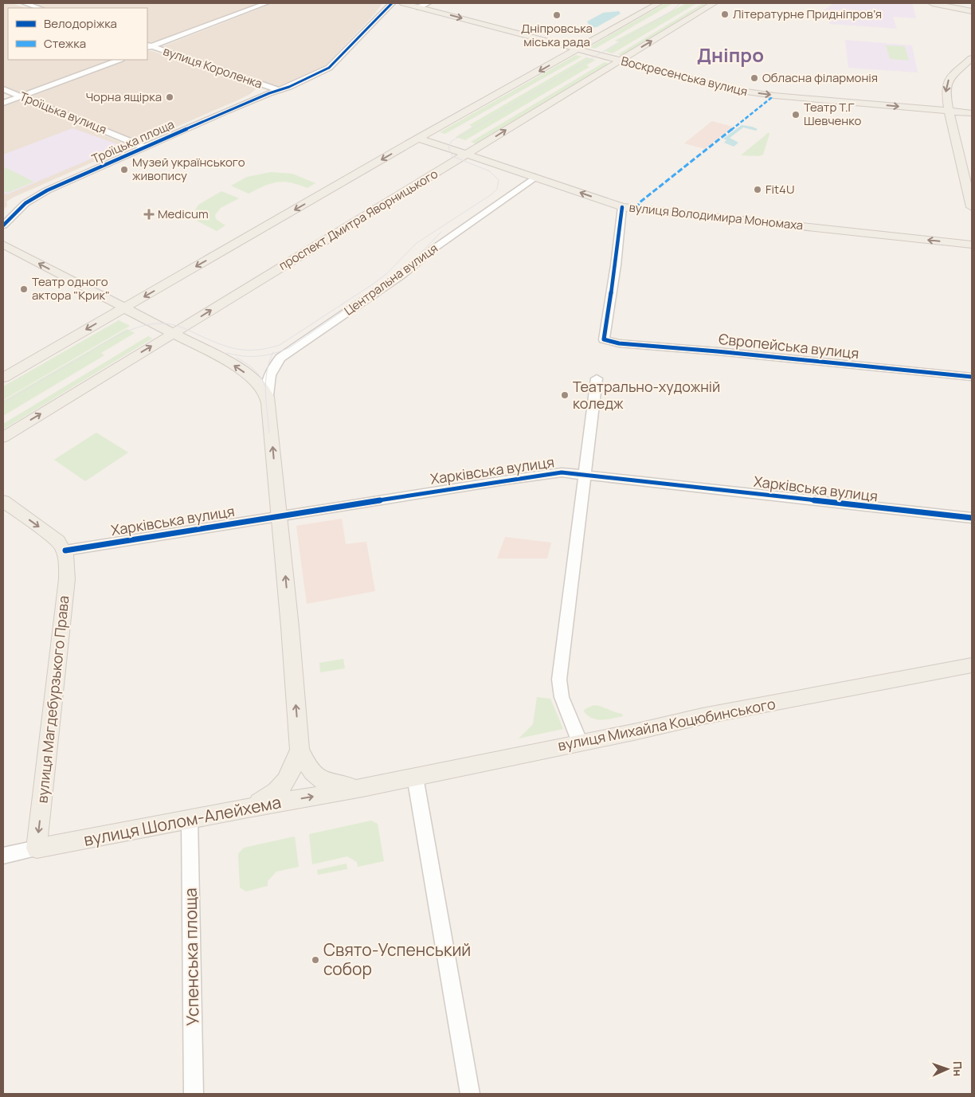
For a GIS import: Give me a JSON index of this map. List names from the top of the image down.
{
  "streets": {
    "main road": [
      "Воскресенська вулиця",
      "вулиця Володимира Мономаха",
      "проспект Дмитра Яворницького",
      "вулиця Магдебурзького Права",
      "вулиця Михайла Коцюбинського",
      "вулиця Шолом-Алейхема"
    ],
    "street": [
      "вулиця Короленка",
      "Троїцька вулиця",
      "Троїцька площа",
      "Центральна вулиця",
      "Європейська вулиця",
      "Харківська вулиця",
      "Успенська площа"
    ]
  },
  "crossings": [
    ["вулиця Короленка", "Троїцька площа"],
    ["Воскресенська вулиця", "проспект Дмитра Яворницького"],
    ["Троїцька вулиця", "Троїцька площа"],
    ["вулиця Володимира Мономаха", "проспект Дмитра Яворницького"],
    ["вулиця Володимира Мономаха", "Центральна вулиця"],
    ["вулиця Володимира Мономаха", "Європейська вулиця"],
    ["Харківська вулиця", "вулиця Магдебурзького Права"],
    ["вулиця Магдебурзького Права", "вулиця Шолом-Алейхема"],
    ["вулиця Михайла Коцюбинського", "вулиця Шолом-Алейхема"],
    ["вулиця Шолом-Алейхема", "Успенська площа"]
  ],
  "one_way": ["Воскресенська вулиця", "вулиця Володимира Мономаха", "вулиця Магдебурзького Права"],
  "districts": ["Дніпро"],
  "places": {
    "other": [
      "Літературне Придніпров’я",
      "Дніпровська міська рада",
      "Обласна філармонія",
      "Чорна ящірка",
      "Театр Т.Г Шевченко",
      "Музей українського живопису",
      "Fit4U",
      "Театр одного актора \"Крик\"",
      "Театрально-художній коледж",
      "Свято-Успенський собор"
    ],
    "health": ["Medicum"]
  },
  "legend": ["Велодоріжка", "Стежка"],
  "north": "right"
}
